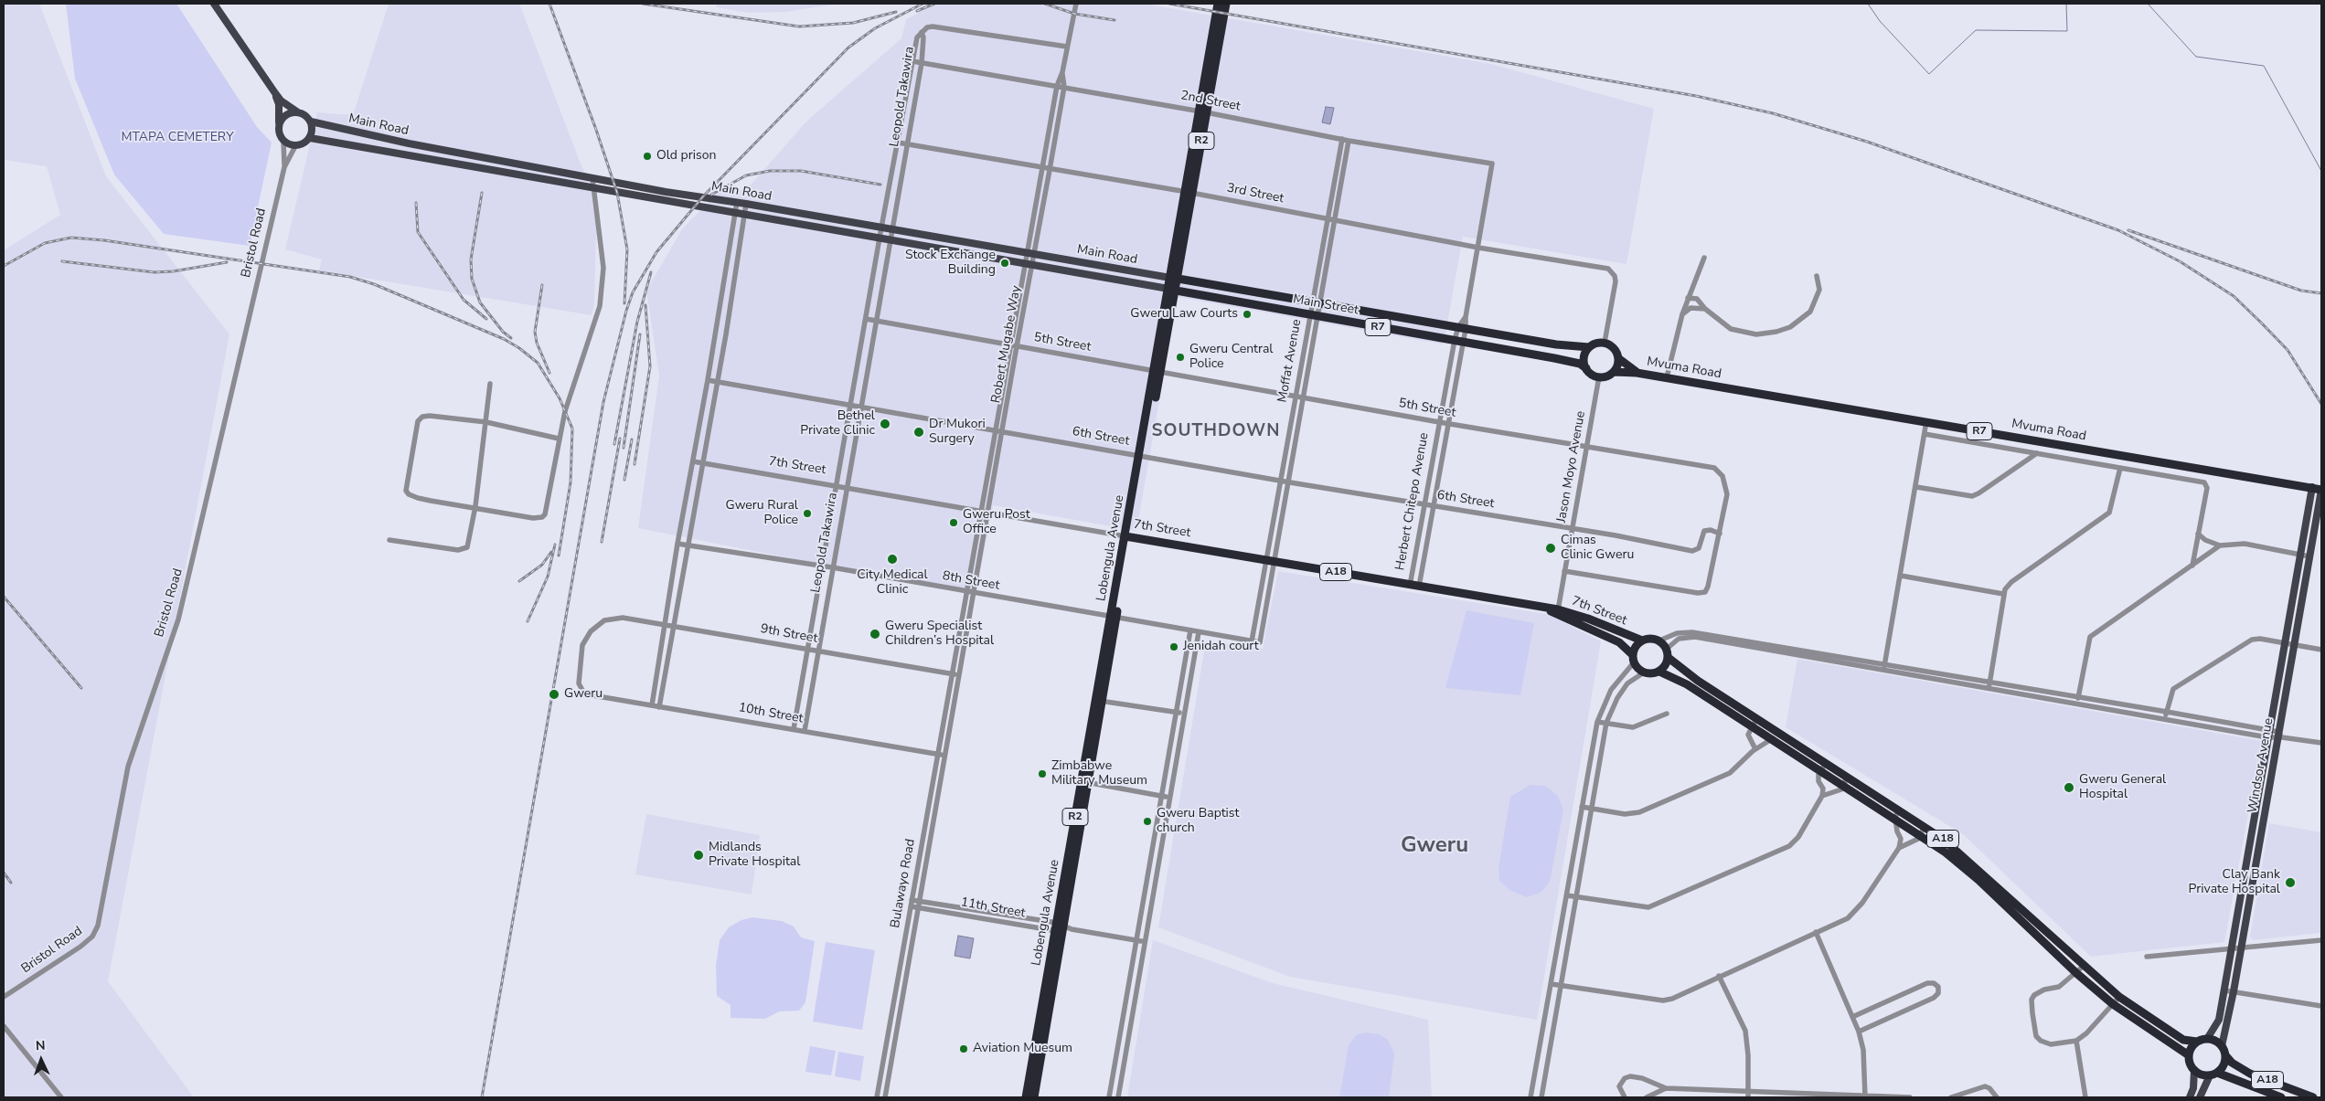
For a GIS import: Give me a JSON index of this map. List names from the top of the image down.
{
  "streets": {
    "highway": [
      "R2",
      "Main Street",
      "R7",
      "Mvuma Road",
      "7th Street",
      "Lobengula Avenue",
      "A18"
    ],
    "main road": ["Main Road", "Windsor Avenue"],
    "street": [
      "Leopold Takawira",
      "2nd Street",
      "3rd Street",
      "Bristol Road",
      "5th Street",
      "Robert Mugabe Way",
      "Moffat Avenue",
      "6th Street",
      "Jason Moyo Avenue",
      "Herbert Chitepo Avenue",
      "8th Street",
      "9th Street",
      "10th Street",
      "Bulawayo Road",
      "11th Street"
    ]
  },
  "crossings": [
    ["Leopold Takawira", "2nd Street"],
    ["Leopold Takawira", "Main Road"],
    ["Leopold Takawira", "3rd Street"],
    ["Leopold Takawira", "5th Street"],
    ["Leopold Takawira", "6th Street"],
    ["Leopold Takawira", "7th Street"],
    ["Leopold Takawira", "8th Street"],
    ["Leopold Takawira", "9th Street"],
    ["Leopold Takawira", "10th Street"],
    ["2nd Street", "Robert Mugabe Way"],
    ["2nd Street", "Moffat Avenue"],
    ["2nd Street", "Herbert Chitepo Avenue"],
    ["2nd Street", "Lobengula Avenue"],
    ["Main Road", "Bristol Road"],
    ["Main Road", "Main Street"],
    ["Main Road", "Robert Mugabe Way"],
    ["Main Road", "Lobengula Avenue"],
    ["3rd Street", "Main Street"],
    ["3rd Street", "R7"],
    ["3rd Street", "Robert Mugabe Way"],
    ["3rd Street", "Moffat Avenue"],
    ["3rd Street", "Mvuma Road"],
    ["3rd Street", "Jason Moyo Avenue"],
    ["3rd Street", "Herbert Chitepo Avenue"],
    ["3rd Street", "Lobengula Avenue"],
    ["Main Street", "R7"],
    ["Main Street", "Moffat Avenue"],
    ["Main Street", "Mvuma Road"],
    ["Main Street", "Jason Moyo Avenue"],
    ["Main Street", "Herbert Chitepo Avenue"],
    ["Main Street", "Lobengula Avenue"],
    ["R7", "Mvuma Road"],
    ["R7", "Jason Moyo Avenue"],
    ["5th Street", "Robert Mugabe Way"],
    ["5th Street", "Moffat Avenue"],
    ["5th Street", "6th Street"],
    ["5th Street", "Jason Moyo Avenue"],
    ["5th Street", "Herbert Chitepo Avenue"],
    ["5th Street", "Lobengula Avenue"],
    ["Robert Mugabe Way", "6th Street"],
    ["Robert Mugabe Way", "7th Street"],
    ["Robert Mugabe Way", "8th Street"],
    ["Robert Mugabe Way", "9th Street"],
    ["Robert Mugabe Way", "Bulawayo Road"],
    ["Moffat Avenue", "6th Street"],
    ["Moffat Avenue", "7th Street"],
    ["Moffat Avenue", "8th Street"],
    ["Mvuma Road", "Jason Moyo Avenue"],
    ["Mvuma Road", "Windsor Avenue"],
    ["6th Street", "Jason Moyo Avenue"],
    ["6th Street", "Herbert Chitepo Avenue"],
    ["6th Street", "Lobengula Avenue"],
    ["7th Street", "Jason Moyo Avenue"],
    ["7th Street", "Herbert Chitepo Avenue"],
    ["7th Street", "Lobengula Avenue"],
    ["7th Street", "A18"],
    ["Lobengula Avenue", "8th Street"],
    ["Lobengula Avenue", "11th Street"],
    ["A18", "Windsor Avenue"],
    ["9th Street", "10th Street"],
    ["9th Street", "Bulawayo Road"],
    ["10th Street", "Bulawayo Road"],
    ["Bulawayo Road", "11th Street"]
  ],
  "districts": ["SOUTHDOWN", "Gweru"],
  "parks": ["MTAPA CEMETERY"],
  "places": [
    "Old prison",
    "Stock Exchange Building",
    "Gweru Law Courts",
    "Gweru Central Police",
    "Bethel Private Clinic",
    "Dr Mukori Surgery",
    "Gweru Rural Police",
    "Gweru Post Office",
    "Cimas Clinic Gweru",
    "City Medical Clinic",
    "Gweru Specialist Children’s Hospital",
    "Jenidah court",
    "Gweru",
    "Zimbabwe Military Museum",
    "Gweru General Hospital",
    "Gweru Baptist church",
    "Midlands Private Hospital",
    "Clay Bank Private Hospital",
    "Aviation Muesum"
  ],
  "north": "top"
}
